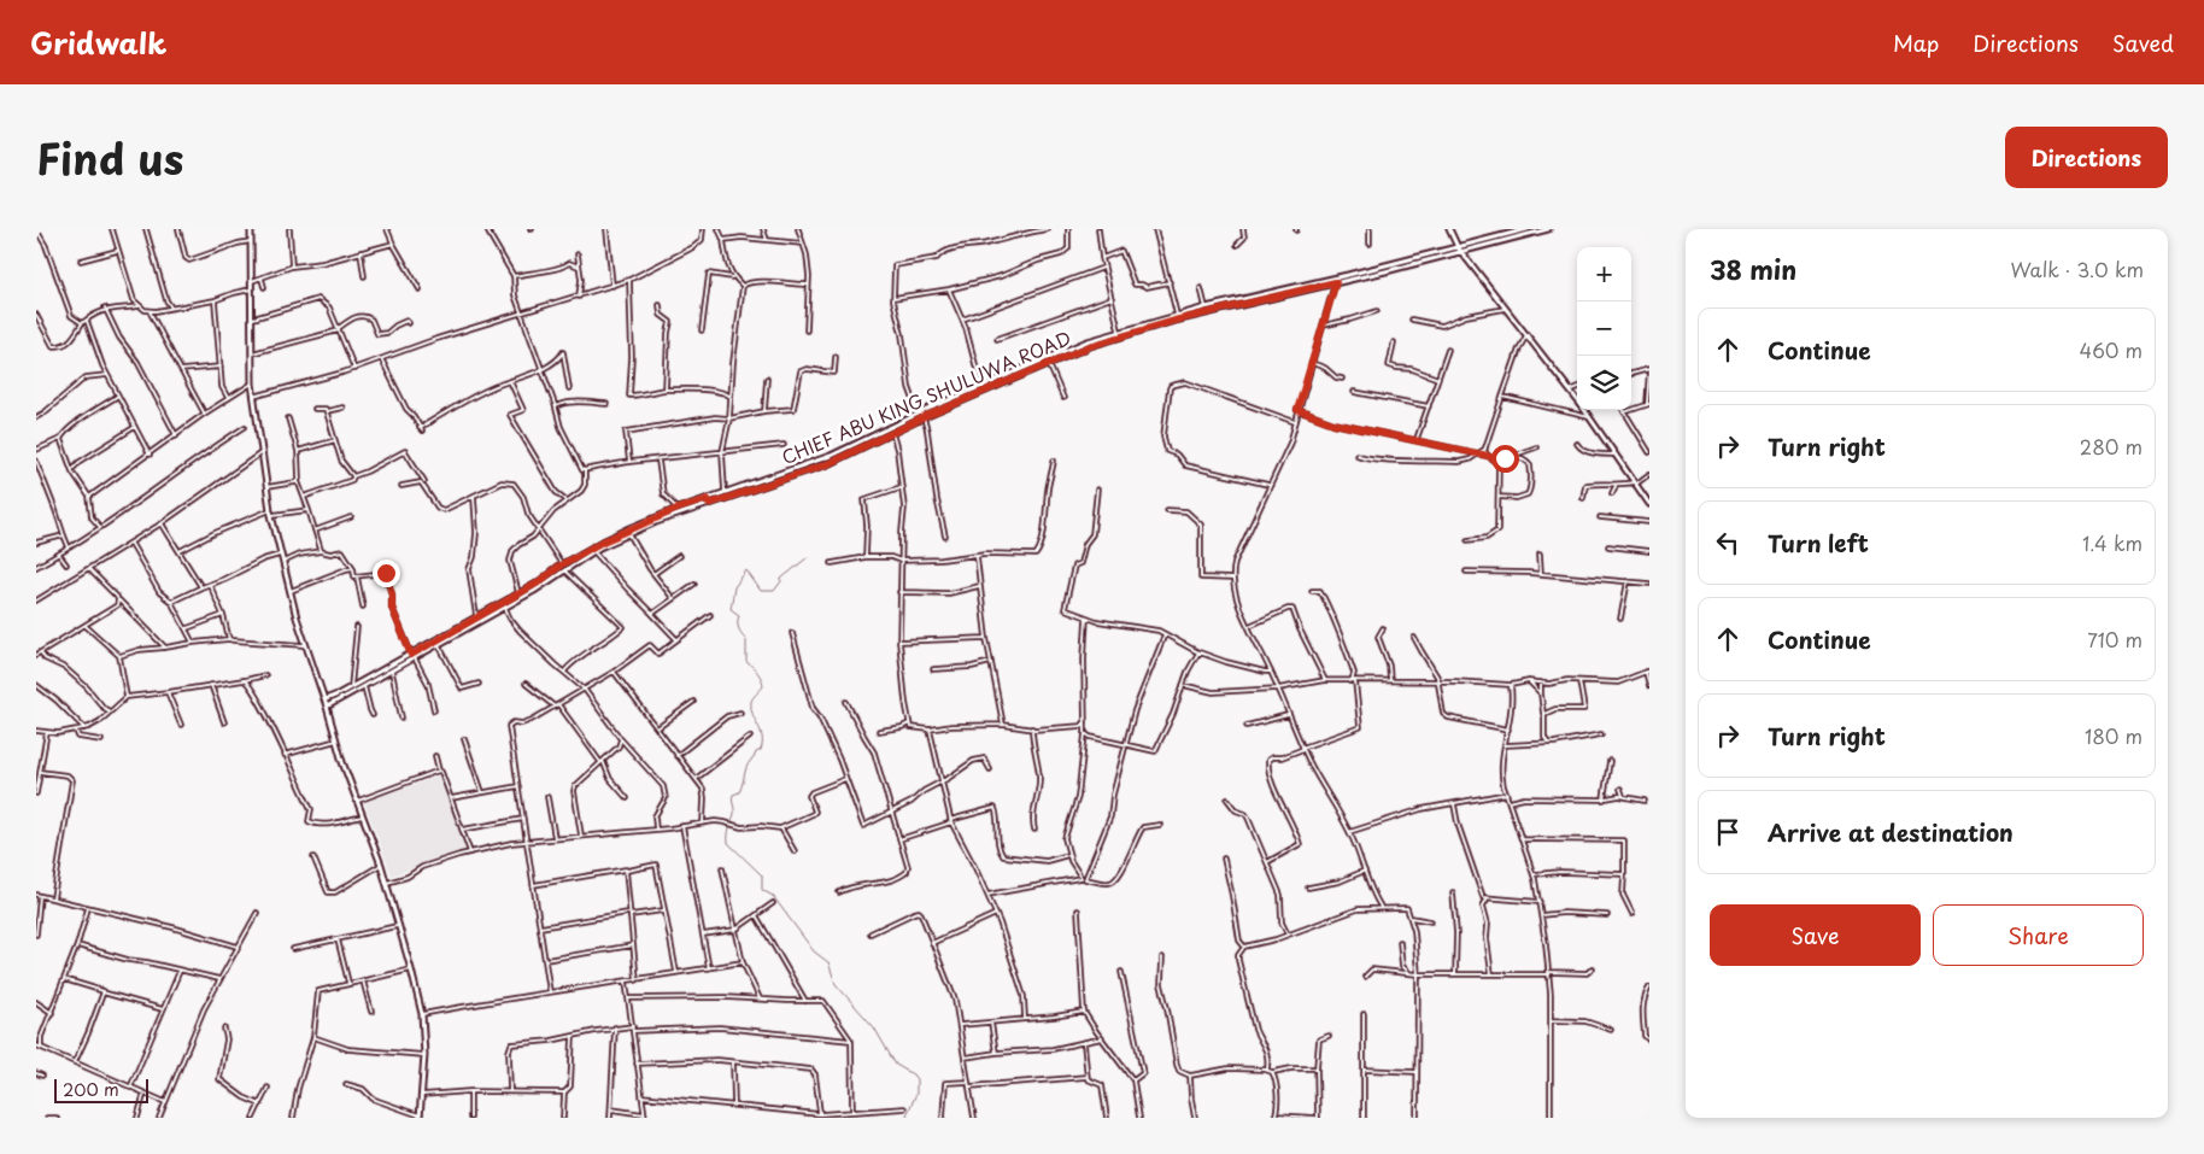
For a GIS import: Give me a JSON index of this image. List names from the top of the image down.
{
  "streets": {
    "street": ["CHIEF ABU KING SHULUWA ROAD"]
  },
  "scale_bar": "200 m",
  "page": {
    "header": "Gridwalk",
    "nav": ["Map", "Directions", "Saved"],
    "title": "Find us",
    "buttons": [
      "Directions",
      ["Save", "Share"]
    ],
    "heading": ["38 min", "Walk · 3.0 km"],
    "map_buttons": ["+", "−"],
    "list": [
      ["Continue", "460 m"],
      ["Turn right", "280 m"],
      ["Turn left", "1.4 km"],
      ["Continue", "710 m"],
      ["Turn right", "180 m"],
      "Arrive at destination"
    ],
    "scale": "200 m"
  }
}
